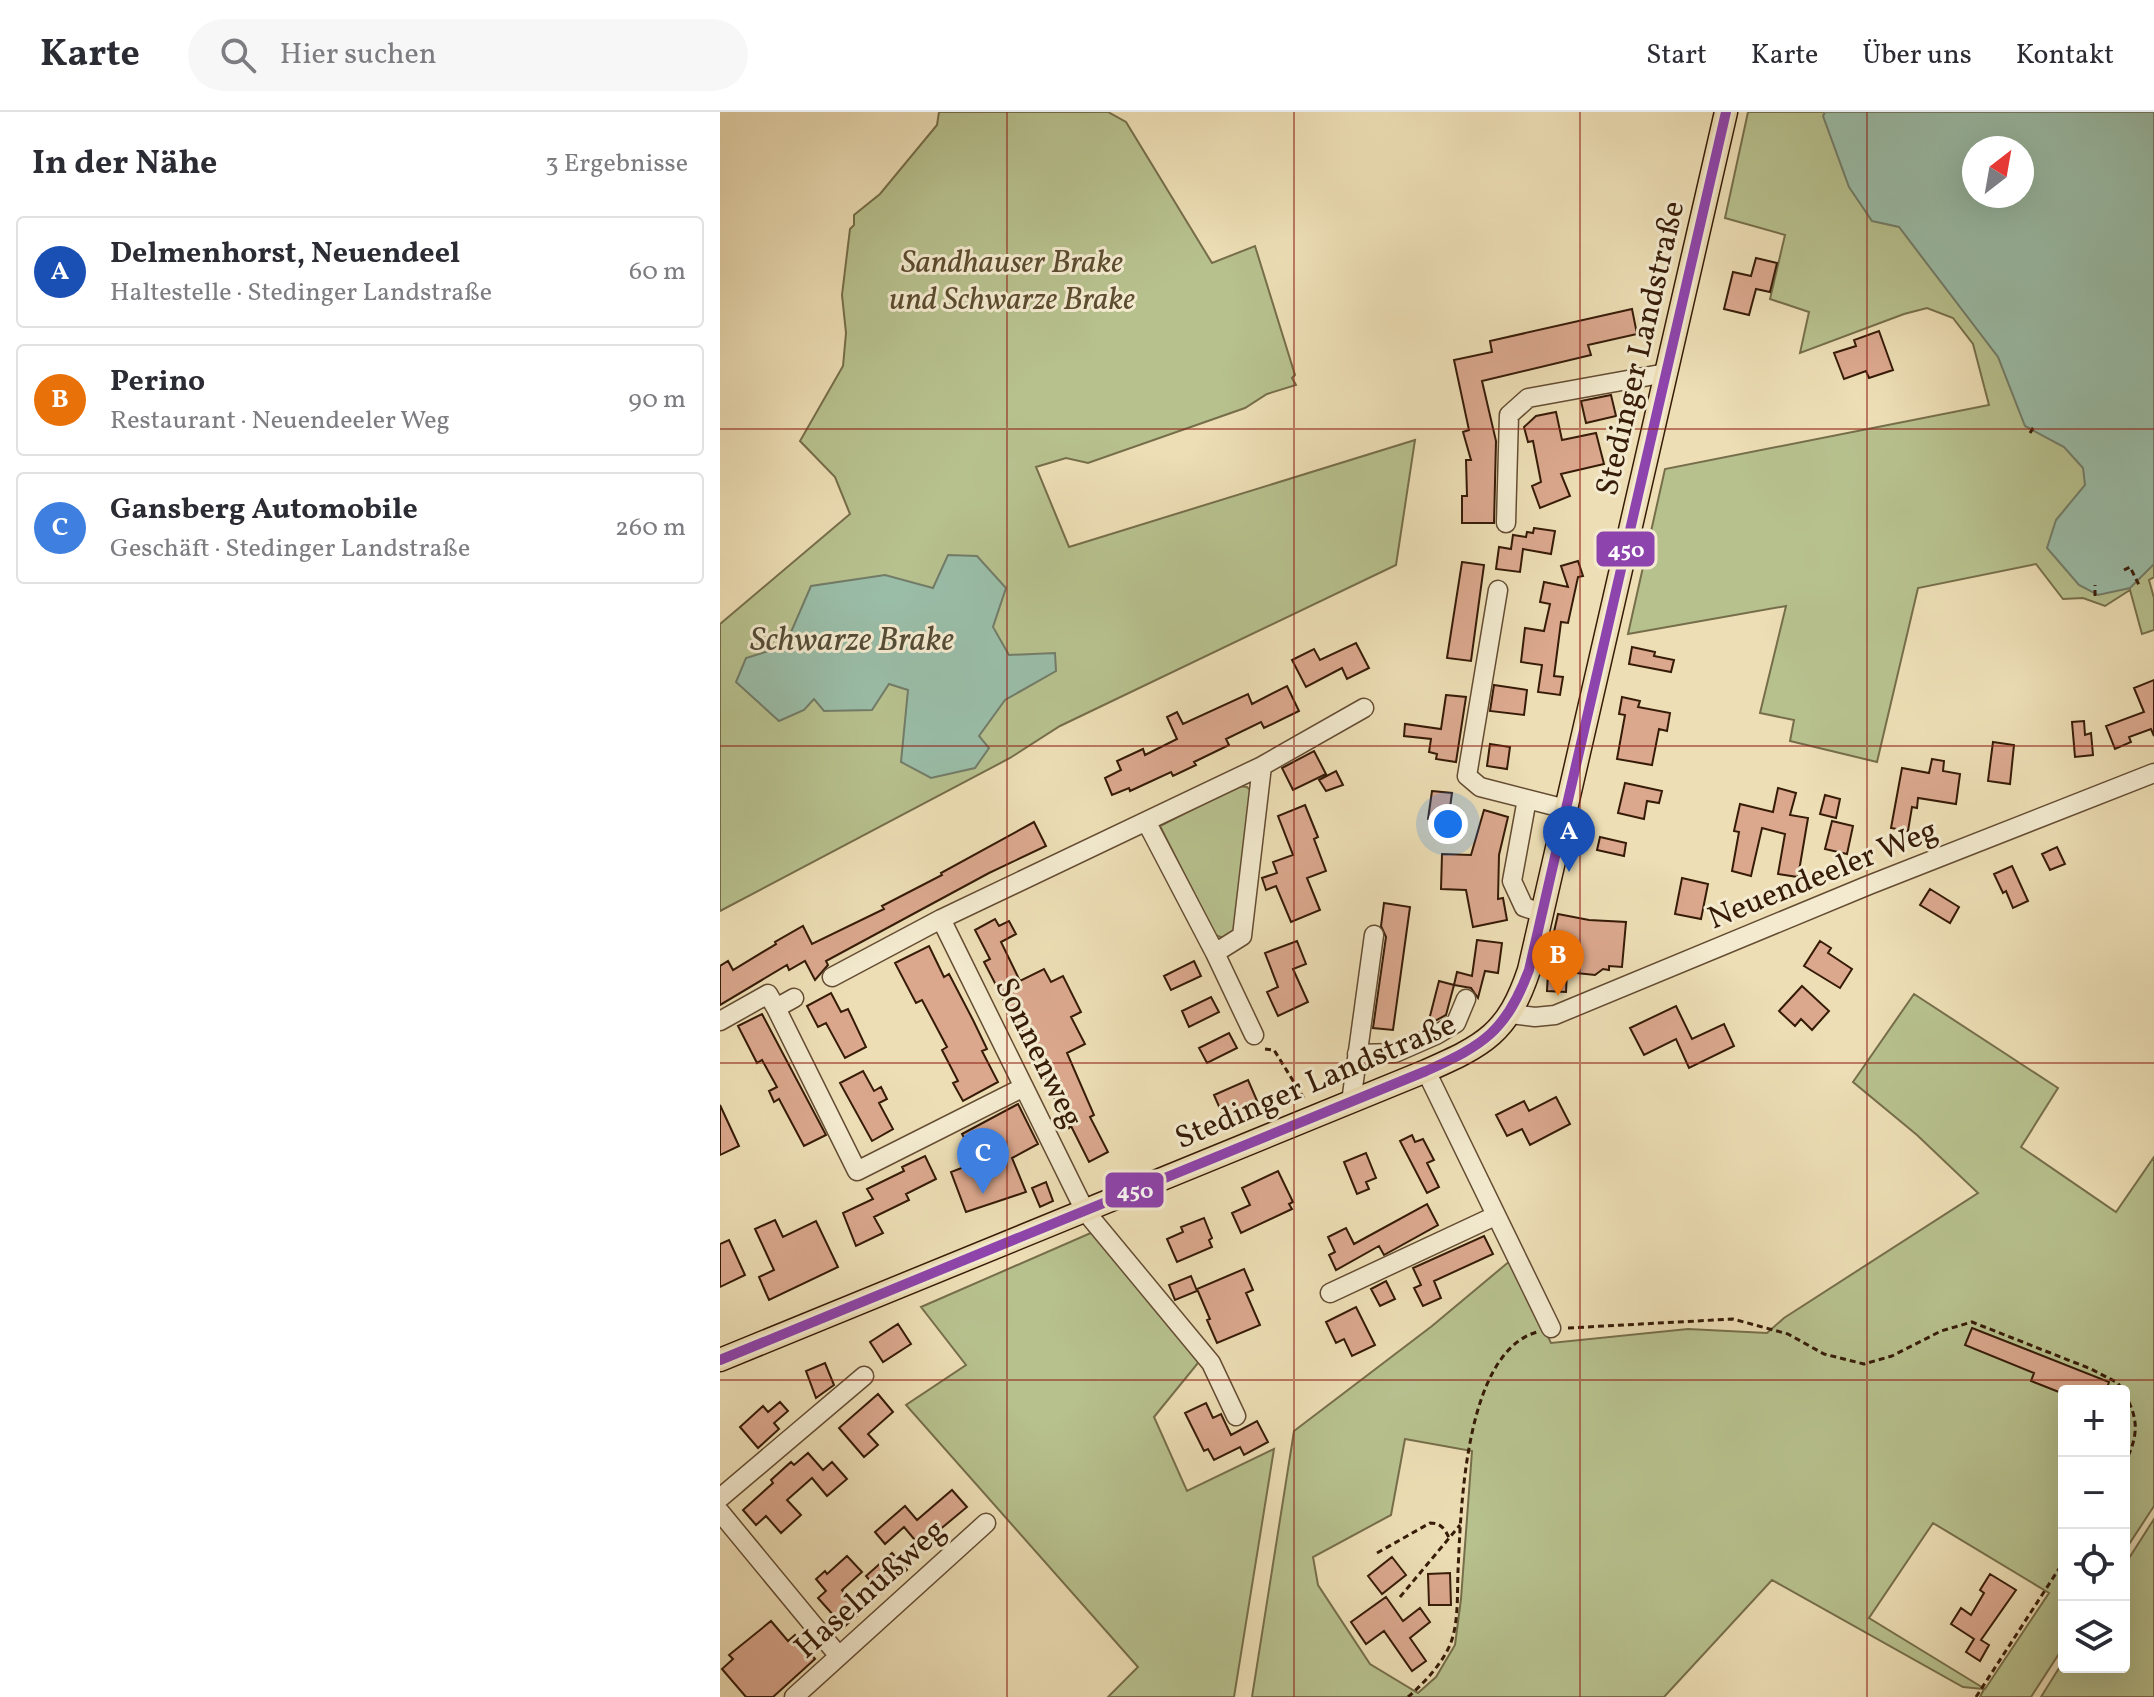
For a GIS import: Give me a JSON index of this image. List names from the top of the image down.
{
  "streets": {
    "main road": ["Stedinger Landstraße"],
    "street": ["Neuendeeler Weg", "Sonnenweg", "Haselnußweg"]
  },
  "crossings": [
    ["Stedinger Landstraße", "Neuendeeler Weg"],
    ["Stedinger Landstraße", "Sonnenweg"]
  ],
  "water": ["Schwarze Brake"],
  "parks": ["Sandhauser Brake und Schwarze Brake"],
  "lines": ["transit line 450"],
  "north": "top right",
  "page": {
    "header": "Karte",
    "search": "Hier suchen",
    "nav": [
      "Start",
      "Karte",
      "Über uns",
      "Kontakt"
    ],
    "heading": ["In der Nähe", "3 Ergebnisse"],
    "list": [
      {
        "mark": "A",
        "name": "Delmenhorst, Neuendeel",
        "note": "Haltestelle · Stedinger Landstraße",
        "value": "60 m"
      },
      {
        "mark": "B",
        "name": "Perino",
        "note": "Restaurant · Neuendeeler Weg",
        "value": "90 m"
      },
      {
        "mark": "C",
        "name": "Gansberg Automobile",
        "note": "Geschäft · Stedinger Landstraße",
        "value": "260 m"
      }
    ],
    "pins": ["A", "B", "C"],
    "map_buttons": ["+", "−"]
  }
}
